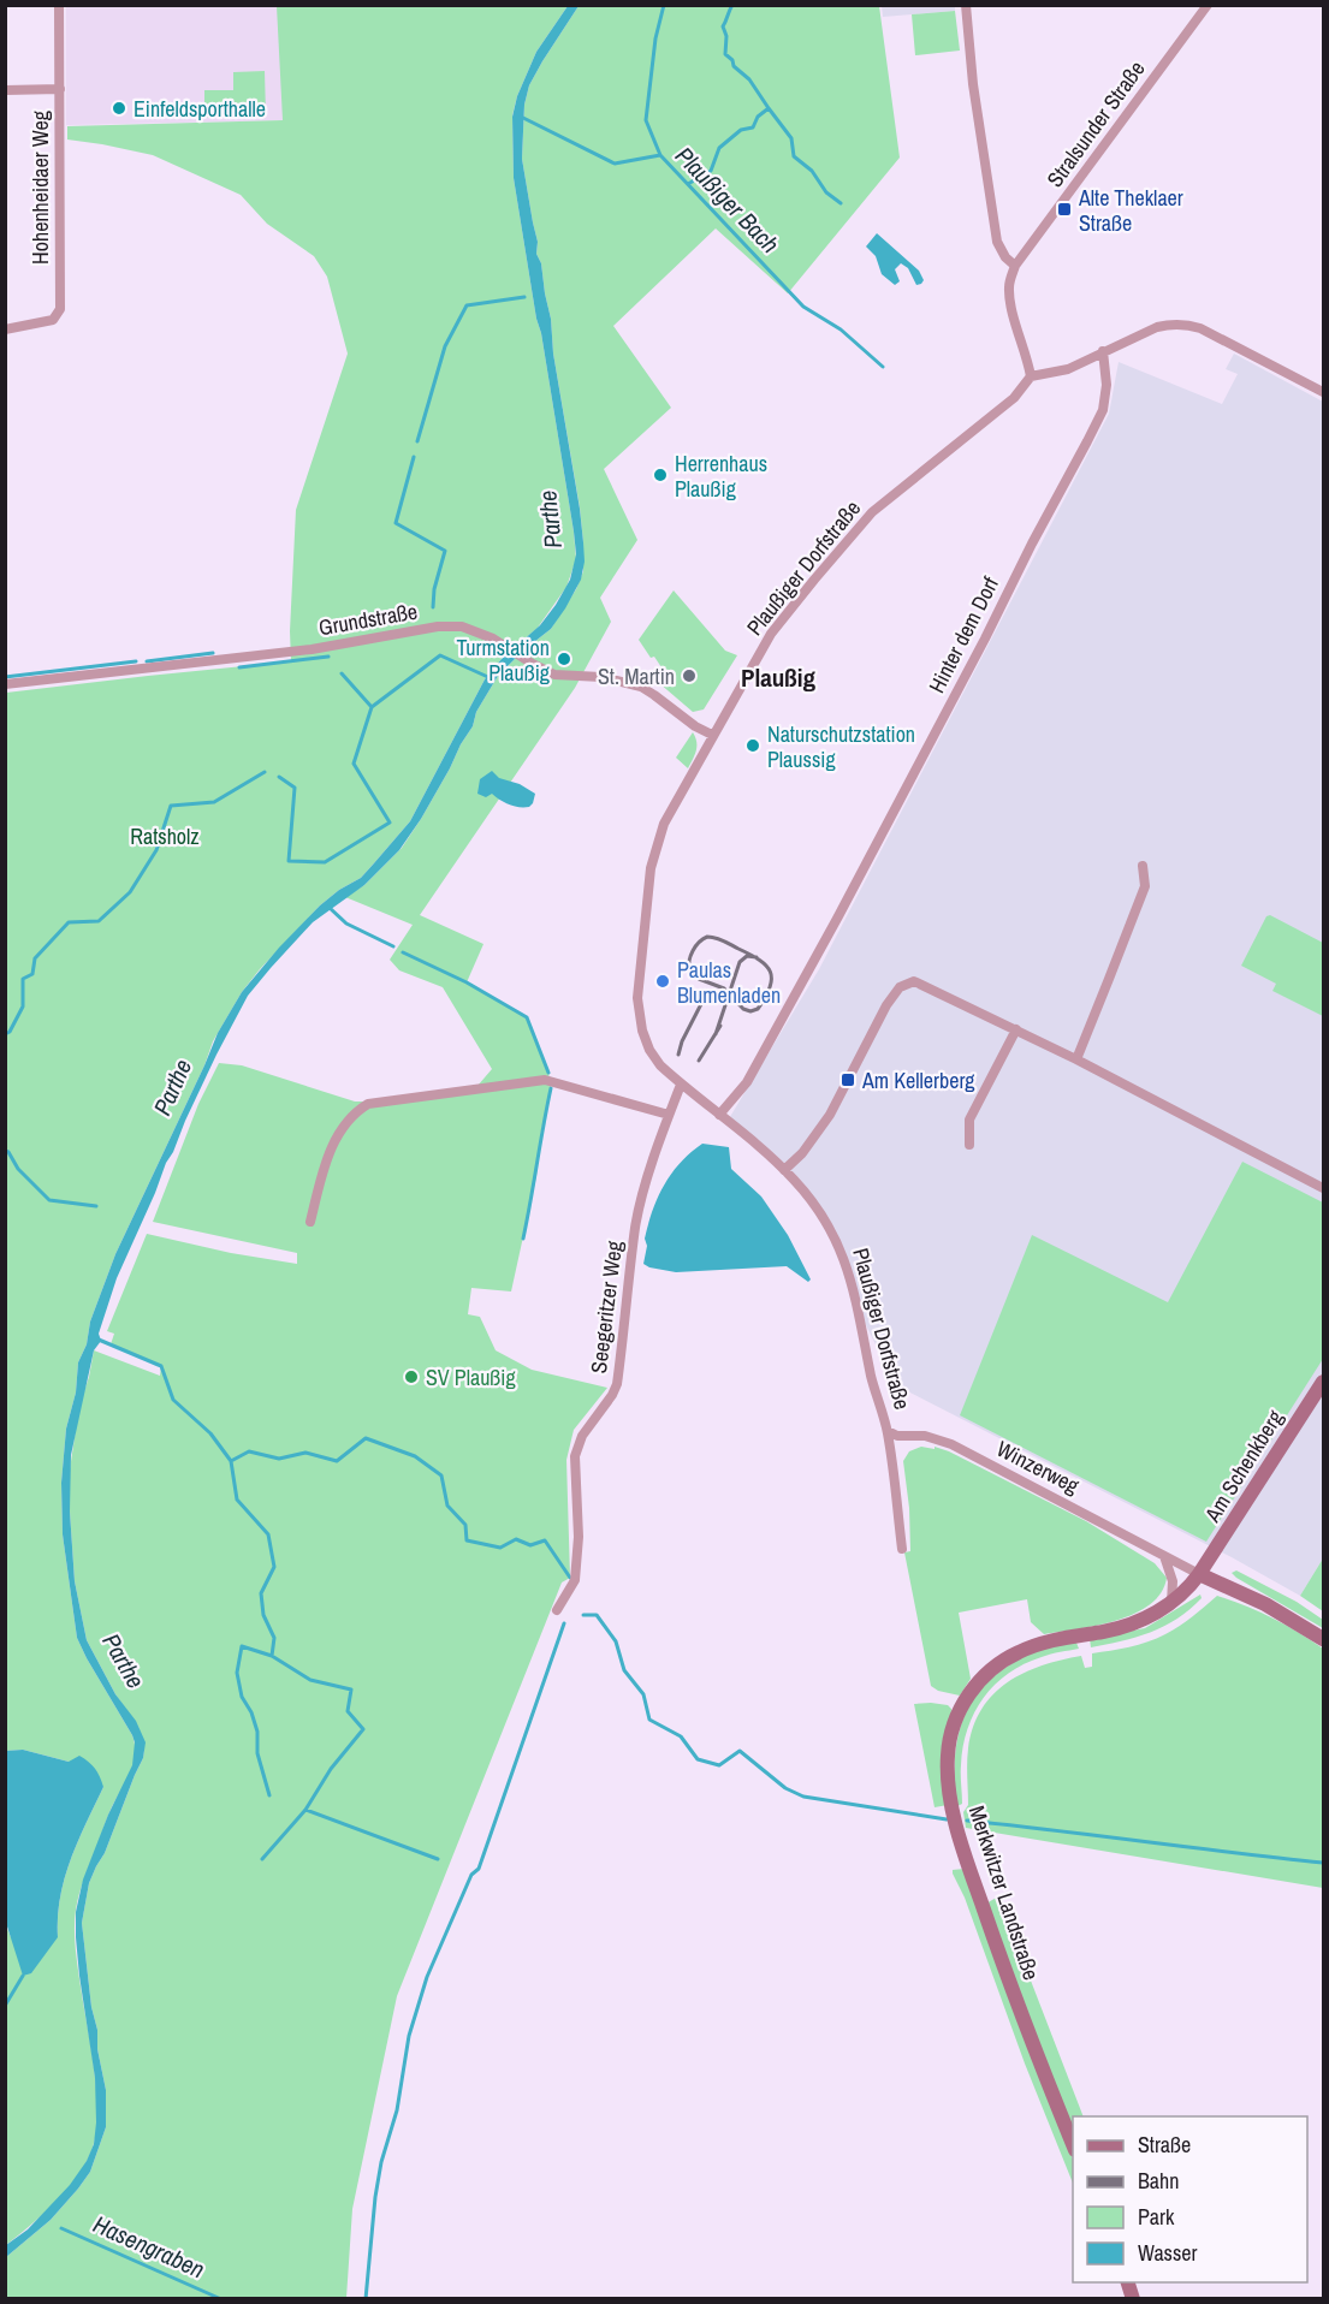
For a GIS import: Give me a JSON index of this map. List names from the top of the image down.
{
  "streets": {
    "street": [
      "Stralsunder Straße",
      "Hohenheidaer Weg",
      "Plaußiger Dorfstraße",
      "Grundstraße",
      "Hinter dem Dorf",
      "Seegeritzer Weg",
      "Am Schenkberg",
      "Winzerweg",
      "Merkwitzer Landstraße"
    ]
  },
  "crossings": [
    ["Plaußiger Dorfstraße", "Grundstraße"],
    ["Plaußiger Dorfstraße", "Hinter dem Dorf"],
    ["Plaußiger Dorfstraße", "Seegeritzer Weg"],
    ["Plaußiger Dorfstraße", "Winzerweg"],
    ["Am Schenkberg", "Winzerweg"],
    ["Am Schenkberg", "Merkwitzer Landstraße"],
    ["Winzerweg", "Merkwitzer Landstraße"]
  ],
  "districts": ["Plaußig"],
  "water": ["Plaußiger Bach", "Parthe", "Hasengraben"],
  "parks": ["Ratsholz"],
  "places": {
    "other": [
      "Einfeldsporthalle",
      "Herrenhaus Plaußig",
      "Turmstation Plaußig",
      "St. Martin",
      "Naturschutzstation Plaussig",
      "Paulas Blumenladen",
      "SV Plaußig"
    ],
    "transit": ["Alte Theklaer Straße", "Am Kellerberg"]
  },
  "legend": [
    "Straße",
    "Bahn",
    "Park",
    "Wasser"
  ]
}
